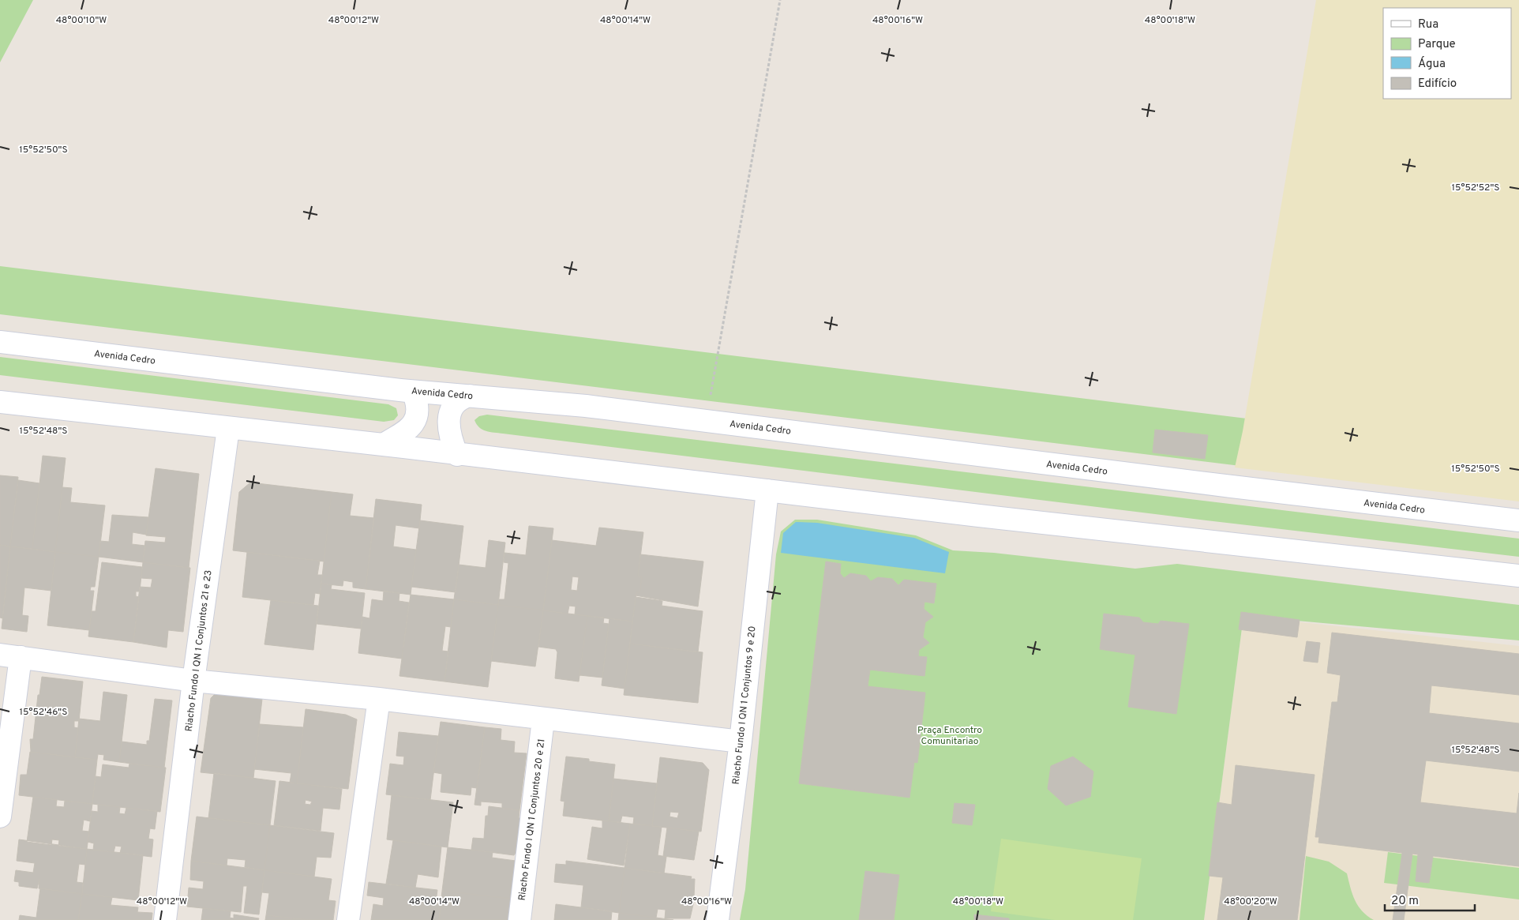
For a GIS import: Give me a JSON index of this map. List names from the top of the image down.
{
  "streets": {
    "street": [
      "Avenida Cedro",
      "Riacho Fundo I QN 1 Conjuntos 21 e 23",
      "Riacho Fundo I QN 1 Conjuntos 9 e 20",
      "Riacho Fundo I QN 1 Conjuntos 20 e 21"
    ]
  },
  "parks": ["Praça Encontro Comunitariao"],
  "legend": [
    "Rua",
    "Parque",
    "Água",
    "Edifício"
  ],
  "scale_bar": "20 m",
  "coordinates": [
    "48°00'10\"W",
    "48°00'12\"W",
    "48°00'14\"W",
    "48°00'16\"W",
    "48°00'18\"W",
    "15°52'50\"S",
    "15°52'52\"S",
    "15°52'48\"S",
    "15°52'46\"S",
    "48°00'20\"W"
  ]
}
